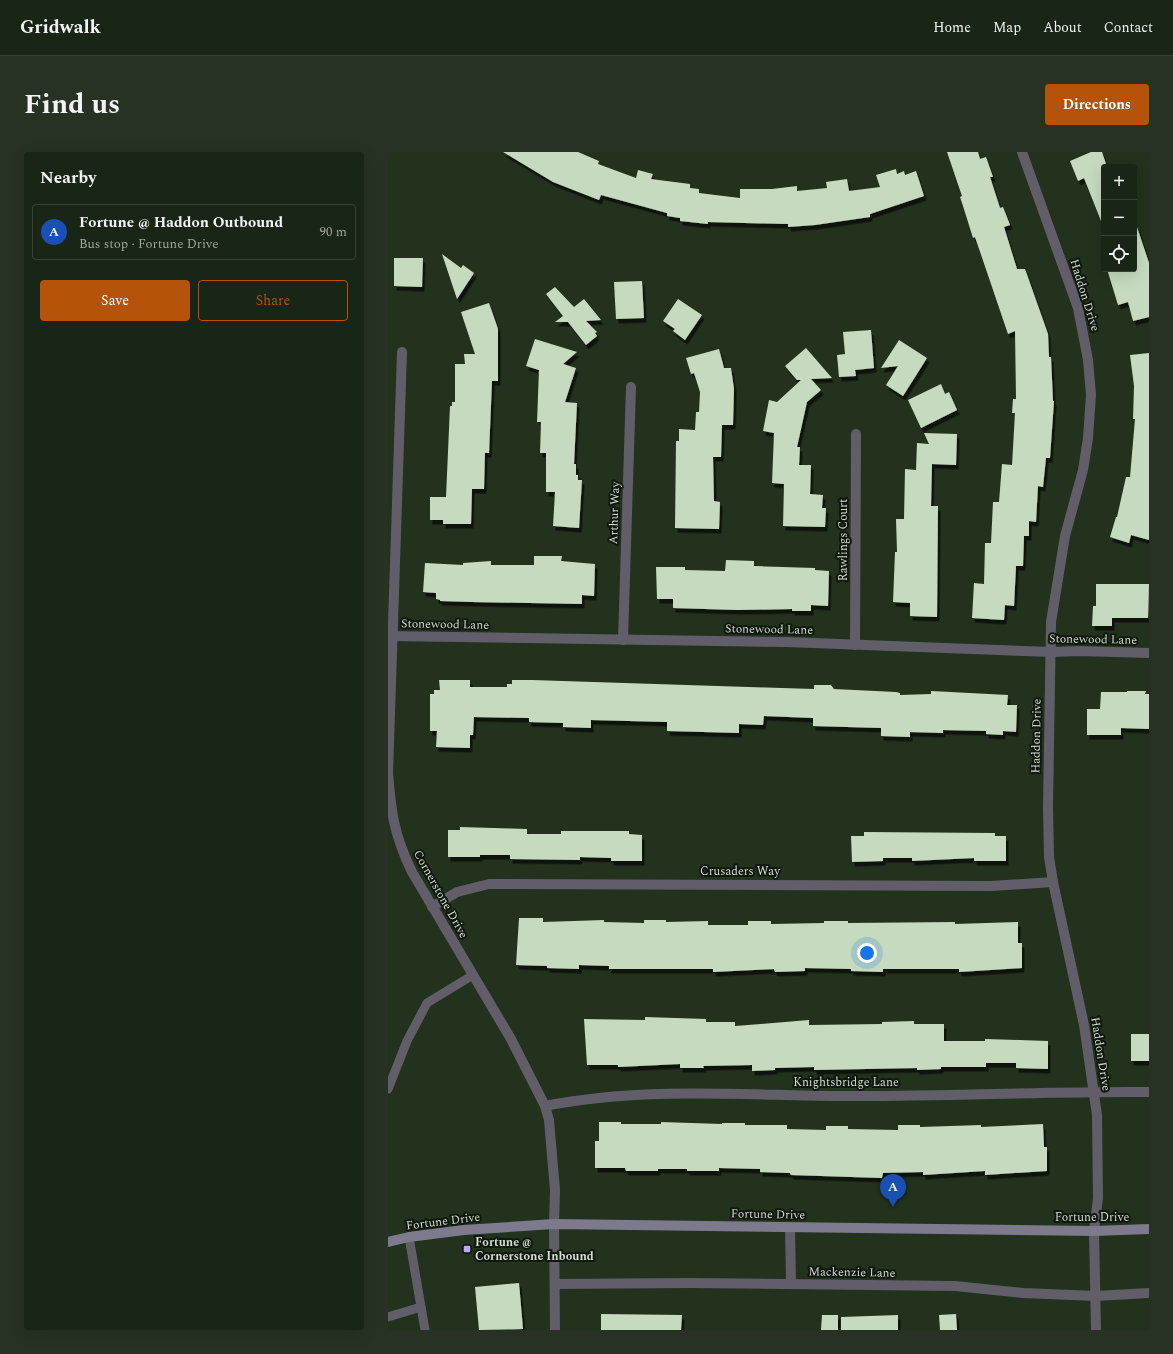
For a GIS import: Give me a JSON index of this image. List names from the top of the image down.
{
  "streets": {
    "street": [
      "Haddon Drive",
      "Arthur Way",
      "Rawlings Court",
      "Stonewood Lane",
      "Crusaders Way",
      "Cornerstone Drive",
      "Knightsbridge Lane",
      "Fortune Drive",
      "Mackenzie Lane"
    ]
  },
  "crossings": [
    ["Haddon Drive", "Stonewood Lane"],
    ["Haddon Drive", "Crusaders Way"],
    ["Haddon Drive", "Knightsbridge Lane"],
    ["Haddon Drive", "Fortune Drive"],
    ["Haddon Drive", "Mackenzie Lane"],
    ["Arthur Way", "Stonewood Lane"],
    ["Rawlings Court", "Stonewood Lane"],
    ["Stonewood Lane", "Cornerstone Drive"],
    ["Crusaders Way", "Cornerstone Drive"],
    ["Cornerstone Drive", "Knightsbridge Lane"],
    ["Cornerstone Drive", "Fortune Drive"],
    ["Cornerstone Drive", "Mackenzie Lane"]
  ],
  "places": {
    "transit": ["Fortune @ Cornerstone Inbound"]
  },
  "page": {
    "header": "Gridwalk",
    "nav": [
      "Home",
      "Map",
      "About",
      "Contact"
    ],
    "title": "Find us",
    "buttons": [
      "Directions",
      ["Save", "Share"]
    ],
    "heading": "Nearby",
    "map_buttons": ["+", "−"],
    "list": [
      {
        "mark": "A",
        "name": "Fortune @ Haddon Outbound",
        "note": "Bus stop · Fortune Drive",
        "value": "90 m"
      }
    ],
    "pins": "A"
  }
}
